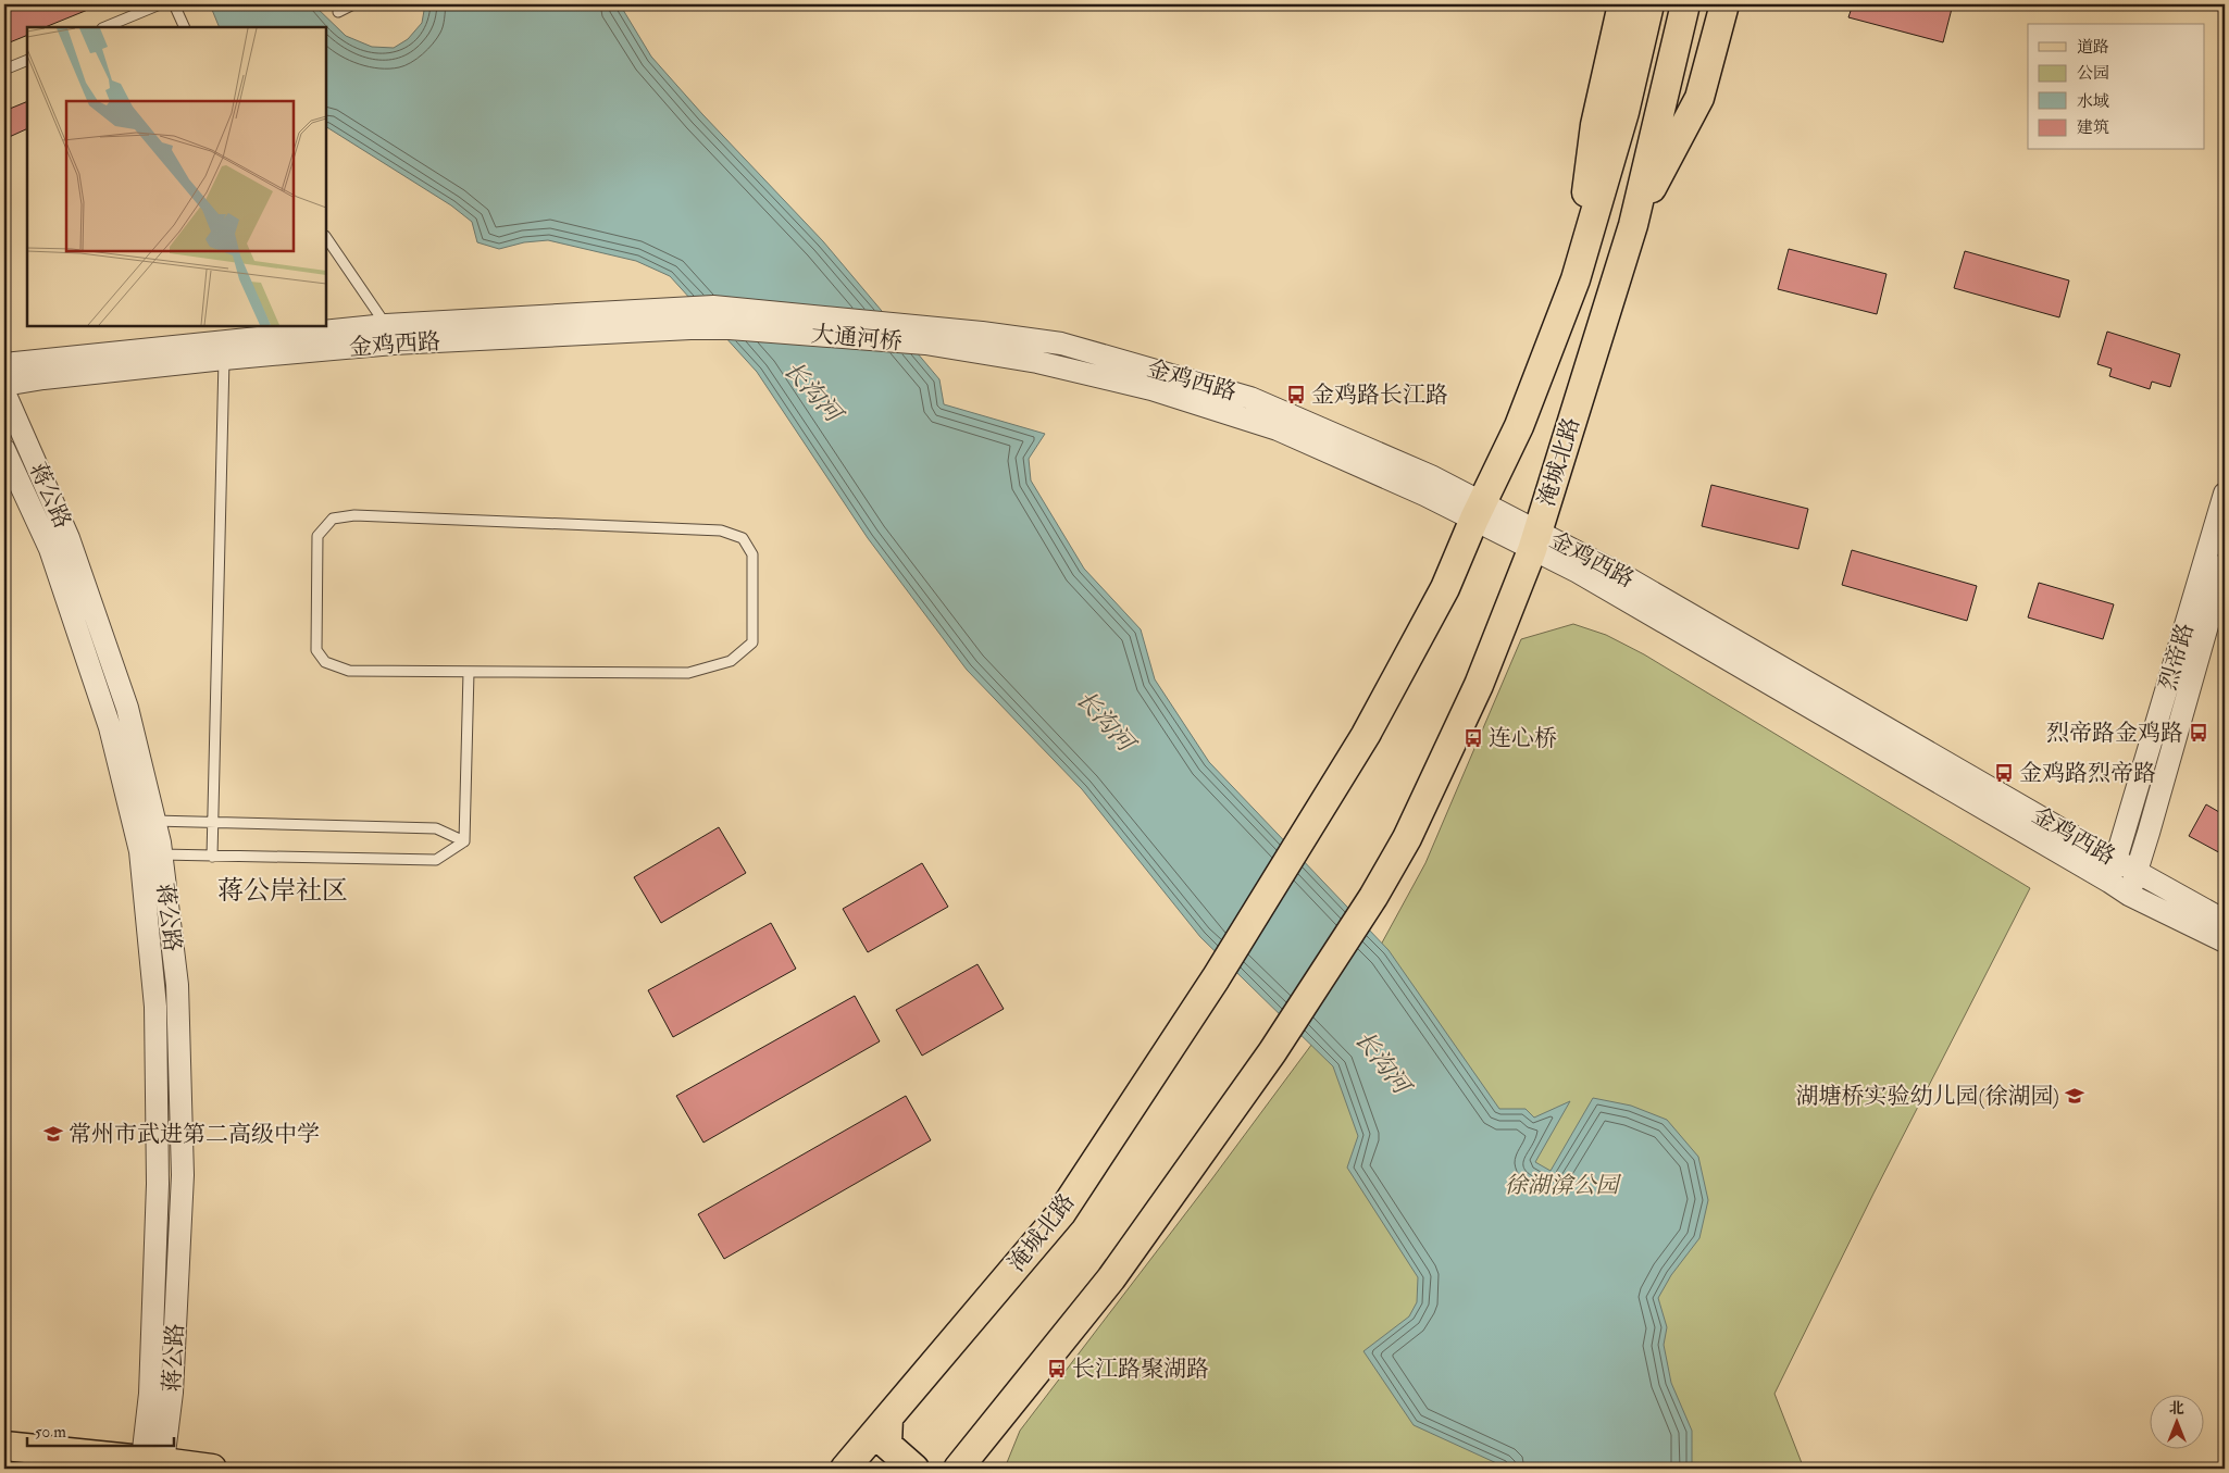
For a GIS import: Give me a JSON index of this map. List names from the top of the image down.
{
  "streets": {
    "main road": ["淹城北路"],
    "street": [
      "大通河桥",
      "金鸡西路",
      "蒋公路",
      "烈帝路"
    ]
  },
  "crossings": [
    ["大通河桥", "金鸡西路"],
    ["金鸡西路", "淹城北路"],
    ["金鸡西路", "烈帝路"]
  ],
  "districts": ["蒋公岸社区"],
  "water": ["长沟河"],
  "parks": ["徐湖渰公园"],
  "places": {
    "bus stop": [
      "金鸡路长江路",
      "烈帝路金鸡路",
      "连心桥",
      "金鸡路烈帝路",
      "长江路聚湖路"
    ],
    "school or university": ["湖塘桥实验幼儿园(徐湖园)", "常州市武进第二高级中学"]
  },
  "legend": [
    "道路",
    "公园",
    "水域",
    "建筑"
  ],
  "scale_bar": "50 m",
  "north": "top"
}
